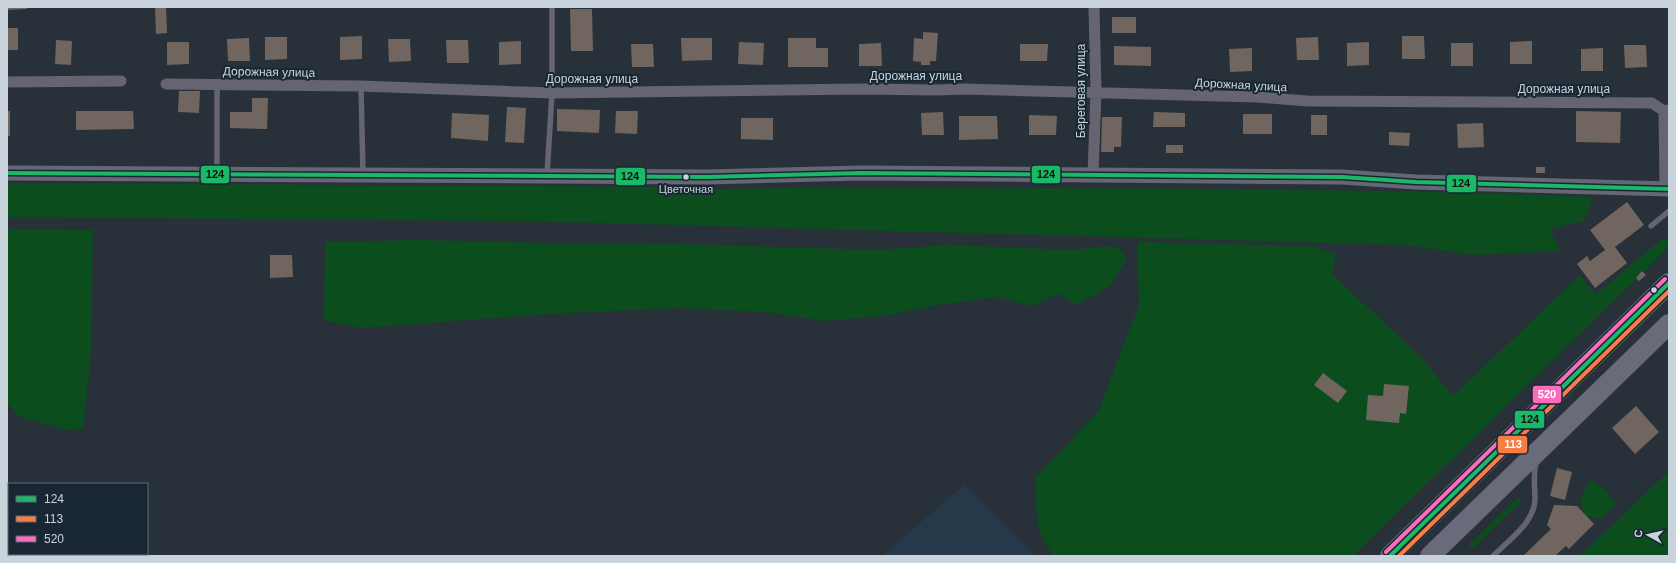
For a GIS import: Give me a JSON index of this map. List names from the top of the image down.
{
  "streets": {
    "street": ["Дорожная улица", "Береговая улица"]
  },
  "crossings": [
    ["Дорожная улица", "Береговая улица"]
  ],
  "places": ["Цветочная"],
  "lines": ["transit line 124", "transit line 520", "transit line 113"],
  "legend": ["124", "113", "520"],
  "north": "left"
}
